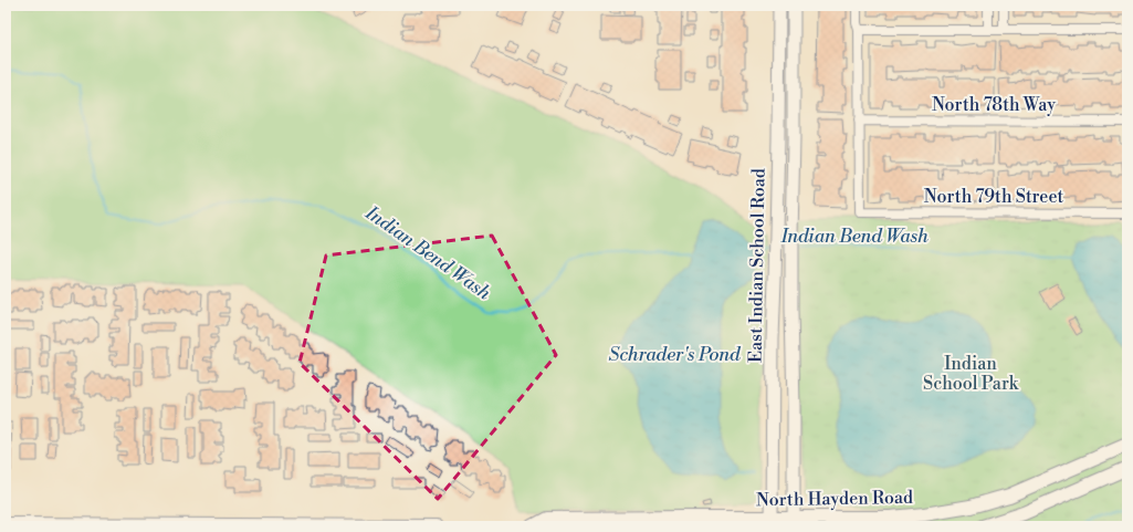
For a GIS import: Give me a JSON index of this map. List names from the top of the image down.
{
  "streets": {
    "main road": ["East Indian School Road", "North Hayden Road"],
    "street": ["North 78th Way", "North 79th Street"]
  },
  "crossings": [
    ["North 78th Way", "North 79th Street"],
    ["East Indian School Road", "North Hayden Road"]
  ],
  "water": ["Indian Bend Wash", "Schrader's Pond"],
  "parks": ["Indian School Park"]
}
